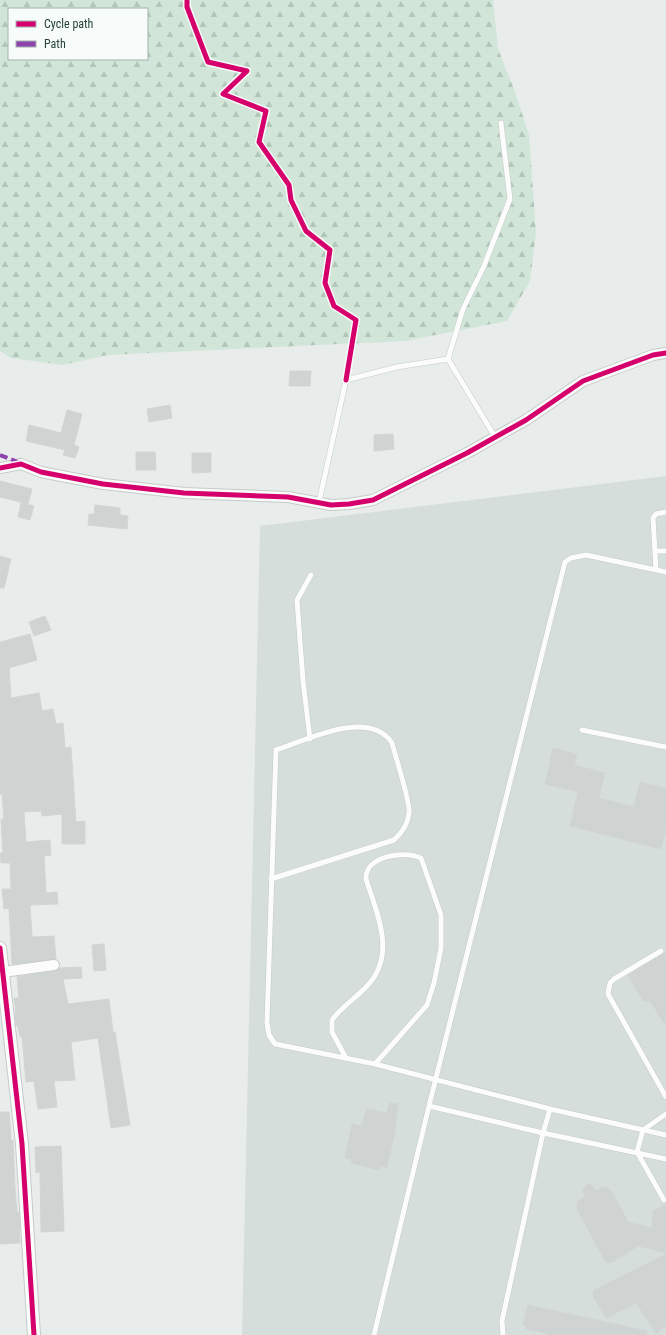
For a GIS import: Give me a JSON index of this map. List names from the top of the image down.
{
  "legend": ["Cycle path", "Path"]
}
